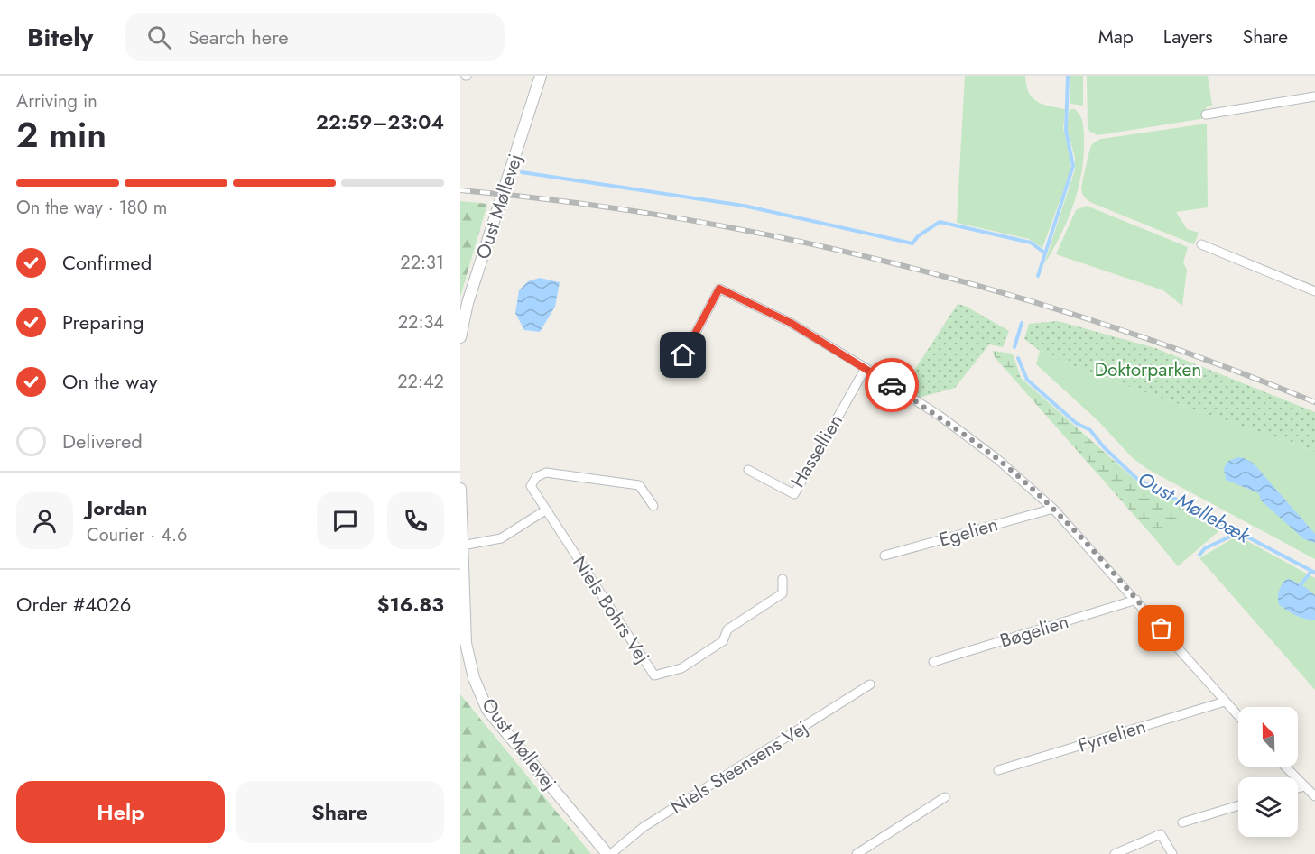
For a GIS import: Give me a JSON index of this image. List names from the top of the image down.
{
  "streets": {
    "street": [
      "Oust Møllevej",
      "Hassellien",
      "Egelien",
      "Niels Bohrs Vej",
      "Bøgelien",
      "Fyrrelien",
      "Niels Steensens Vej"
    ]
  },
  "crossings": [
    ["Oust Møllevej", "Niels Steensens Vej"]
  ],
  "water": ["Oust Møllebæk"],
  "parks": ["Doktorparken"],
  "north": "top",
  "page": {
    "header": "Bitely",
    "search": "Search here",
    "nav": ["Map", "Layers", "Share"],
    "heading": ["2 min", "Arriving in", "22:59–23:04"],
    "panel": [
      "Jordan",
      "Courier · 4.6",
      "Order #4026",
      "$16.83"
    ],
    "bar": "On the way · 180 m",
    "list": [
      ["Confirmed", "22:31"],
      ["Preparing", "22:34"],
      ["On the way", "22:42"],
      "Delivered"
    ],
    "buttons": ["Help", "Share"]
  }
}
